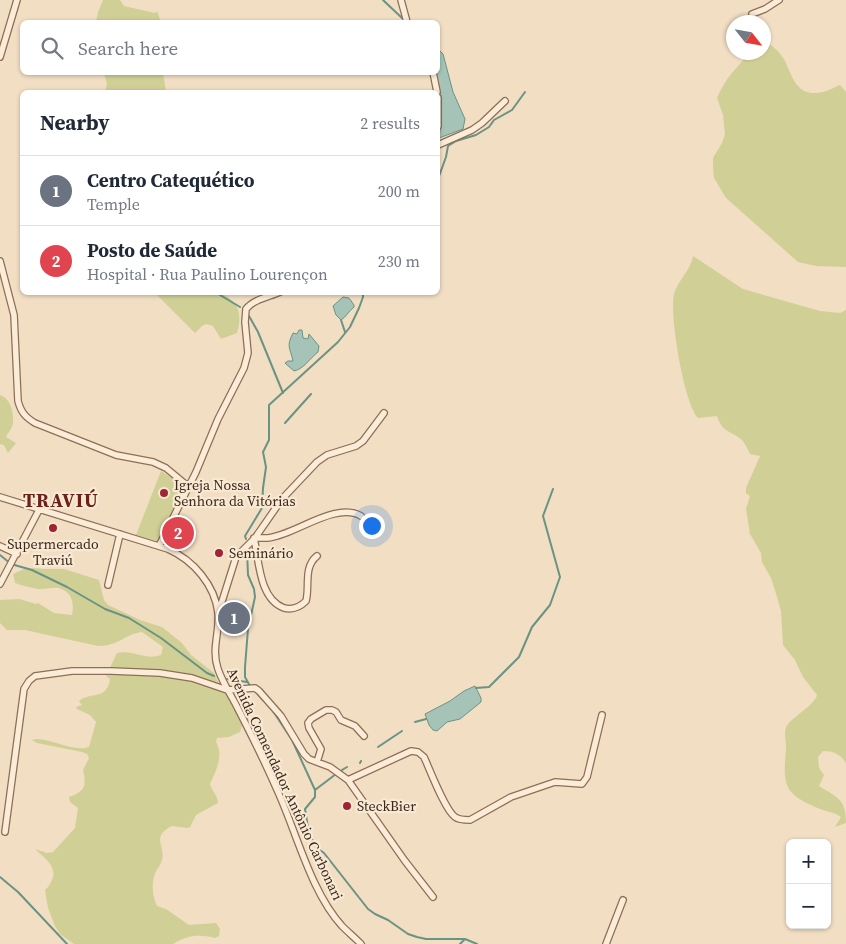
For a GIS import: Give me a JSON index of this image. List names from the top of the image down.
{
  "streets": {
    "street": ["Avenida Comendador Antônio Carbonari"]
  },
  "districts": ["TRAVIÚ"],
  "places": [
    "Igreja Nossa Senhora da Vitórias",
    "Supermercado Traviú",
    "Seminário",
    "SteckBier"
  ],
  "north": "bottom right",
  "page": {
    "search": "Search here",
    "heading": ["Nearby", "2 results"],
    "list": [
      {
        "mark": "1",
        "name": "Centro Catequético",
        "note": "Temple",
        "value": "200 m"
      },
      {
        "mark": "2",
        "name": "Posto de Saúde",
        "note": "Hospital · Rua Paulino Lourençon",
        "value": "230 m"
      }
    ],
    "pins": ["2", "1"],
    "map_buttons": ["+", "−"]
  }
}
